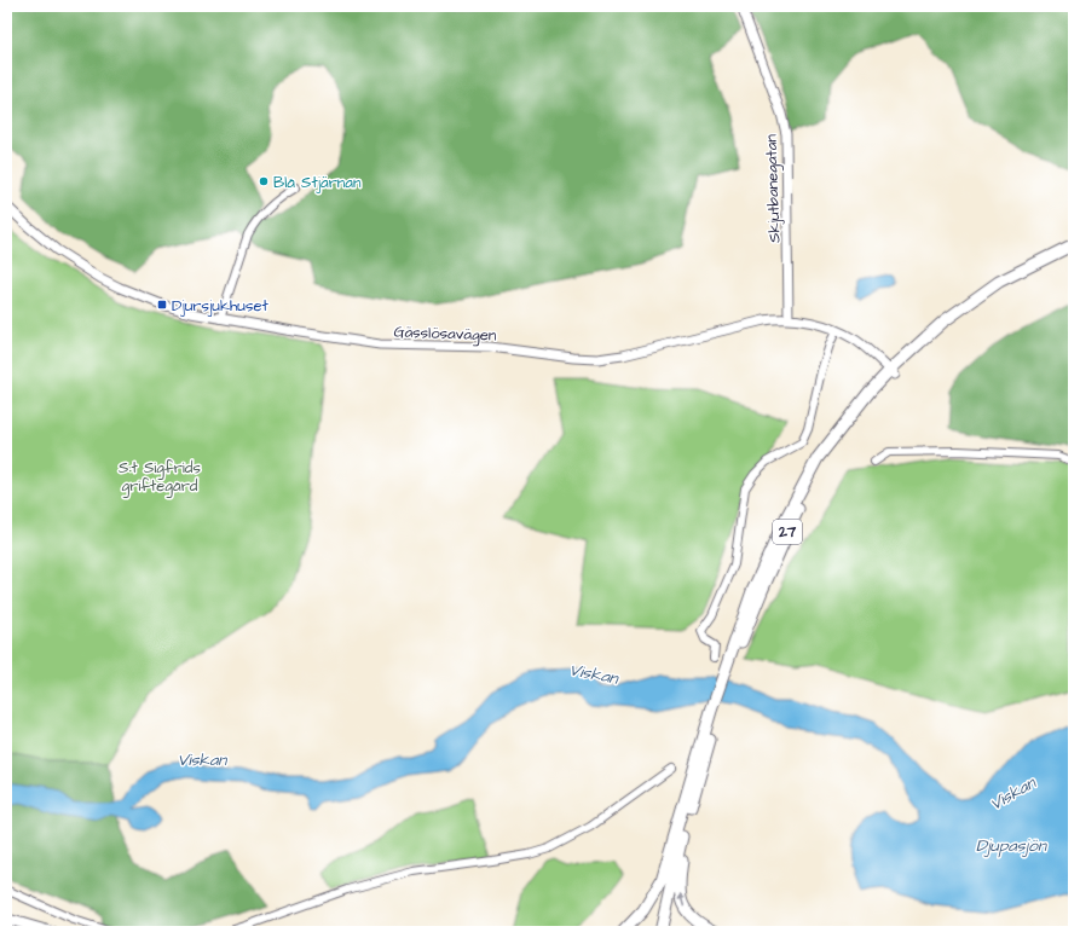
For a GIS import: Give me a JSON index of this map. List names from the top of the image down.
{
  "streets": {
    "main road": ["27"],
    "street": ["Skjutbanegatan", "Gässlösavägen"]
  },
  "crossings": [
    ["Skjutbanegatan", "Gässlösavägen"],
    ["Gässlösavägen", "27"]
  ],
  "water": ["Viskan", "Djupasjön"],
  "parks": ["S:t Sigfrids griftegård"],
  "places": {
    "other": ["Blå Stjärnan"],
    "transit": ["Djursjukhuset"]
  }
}
